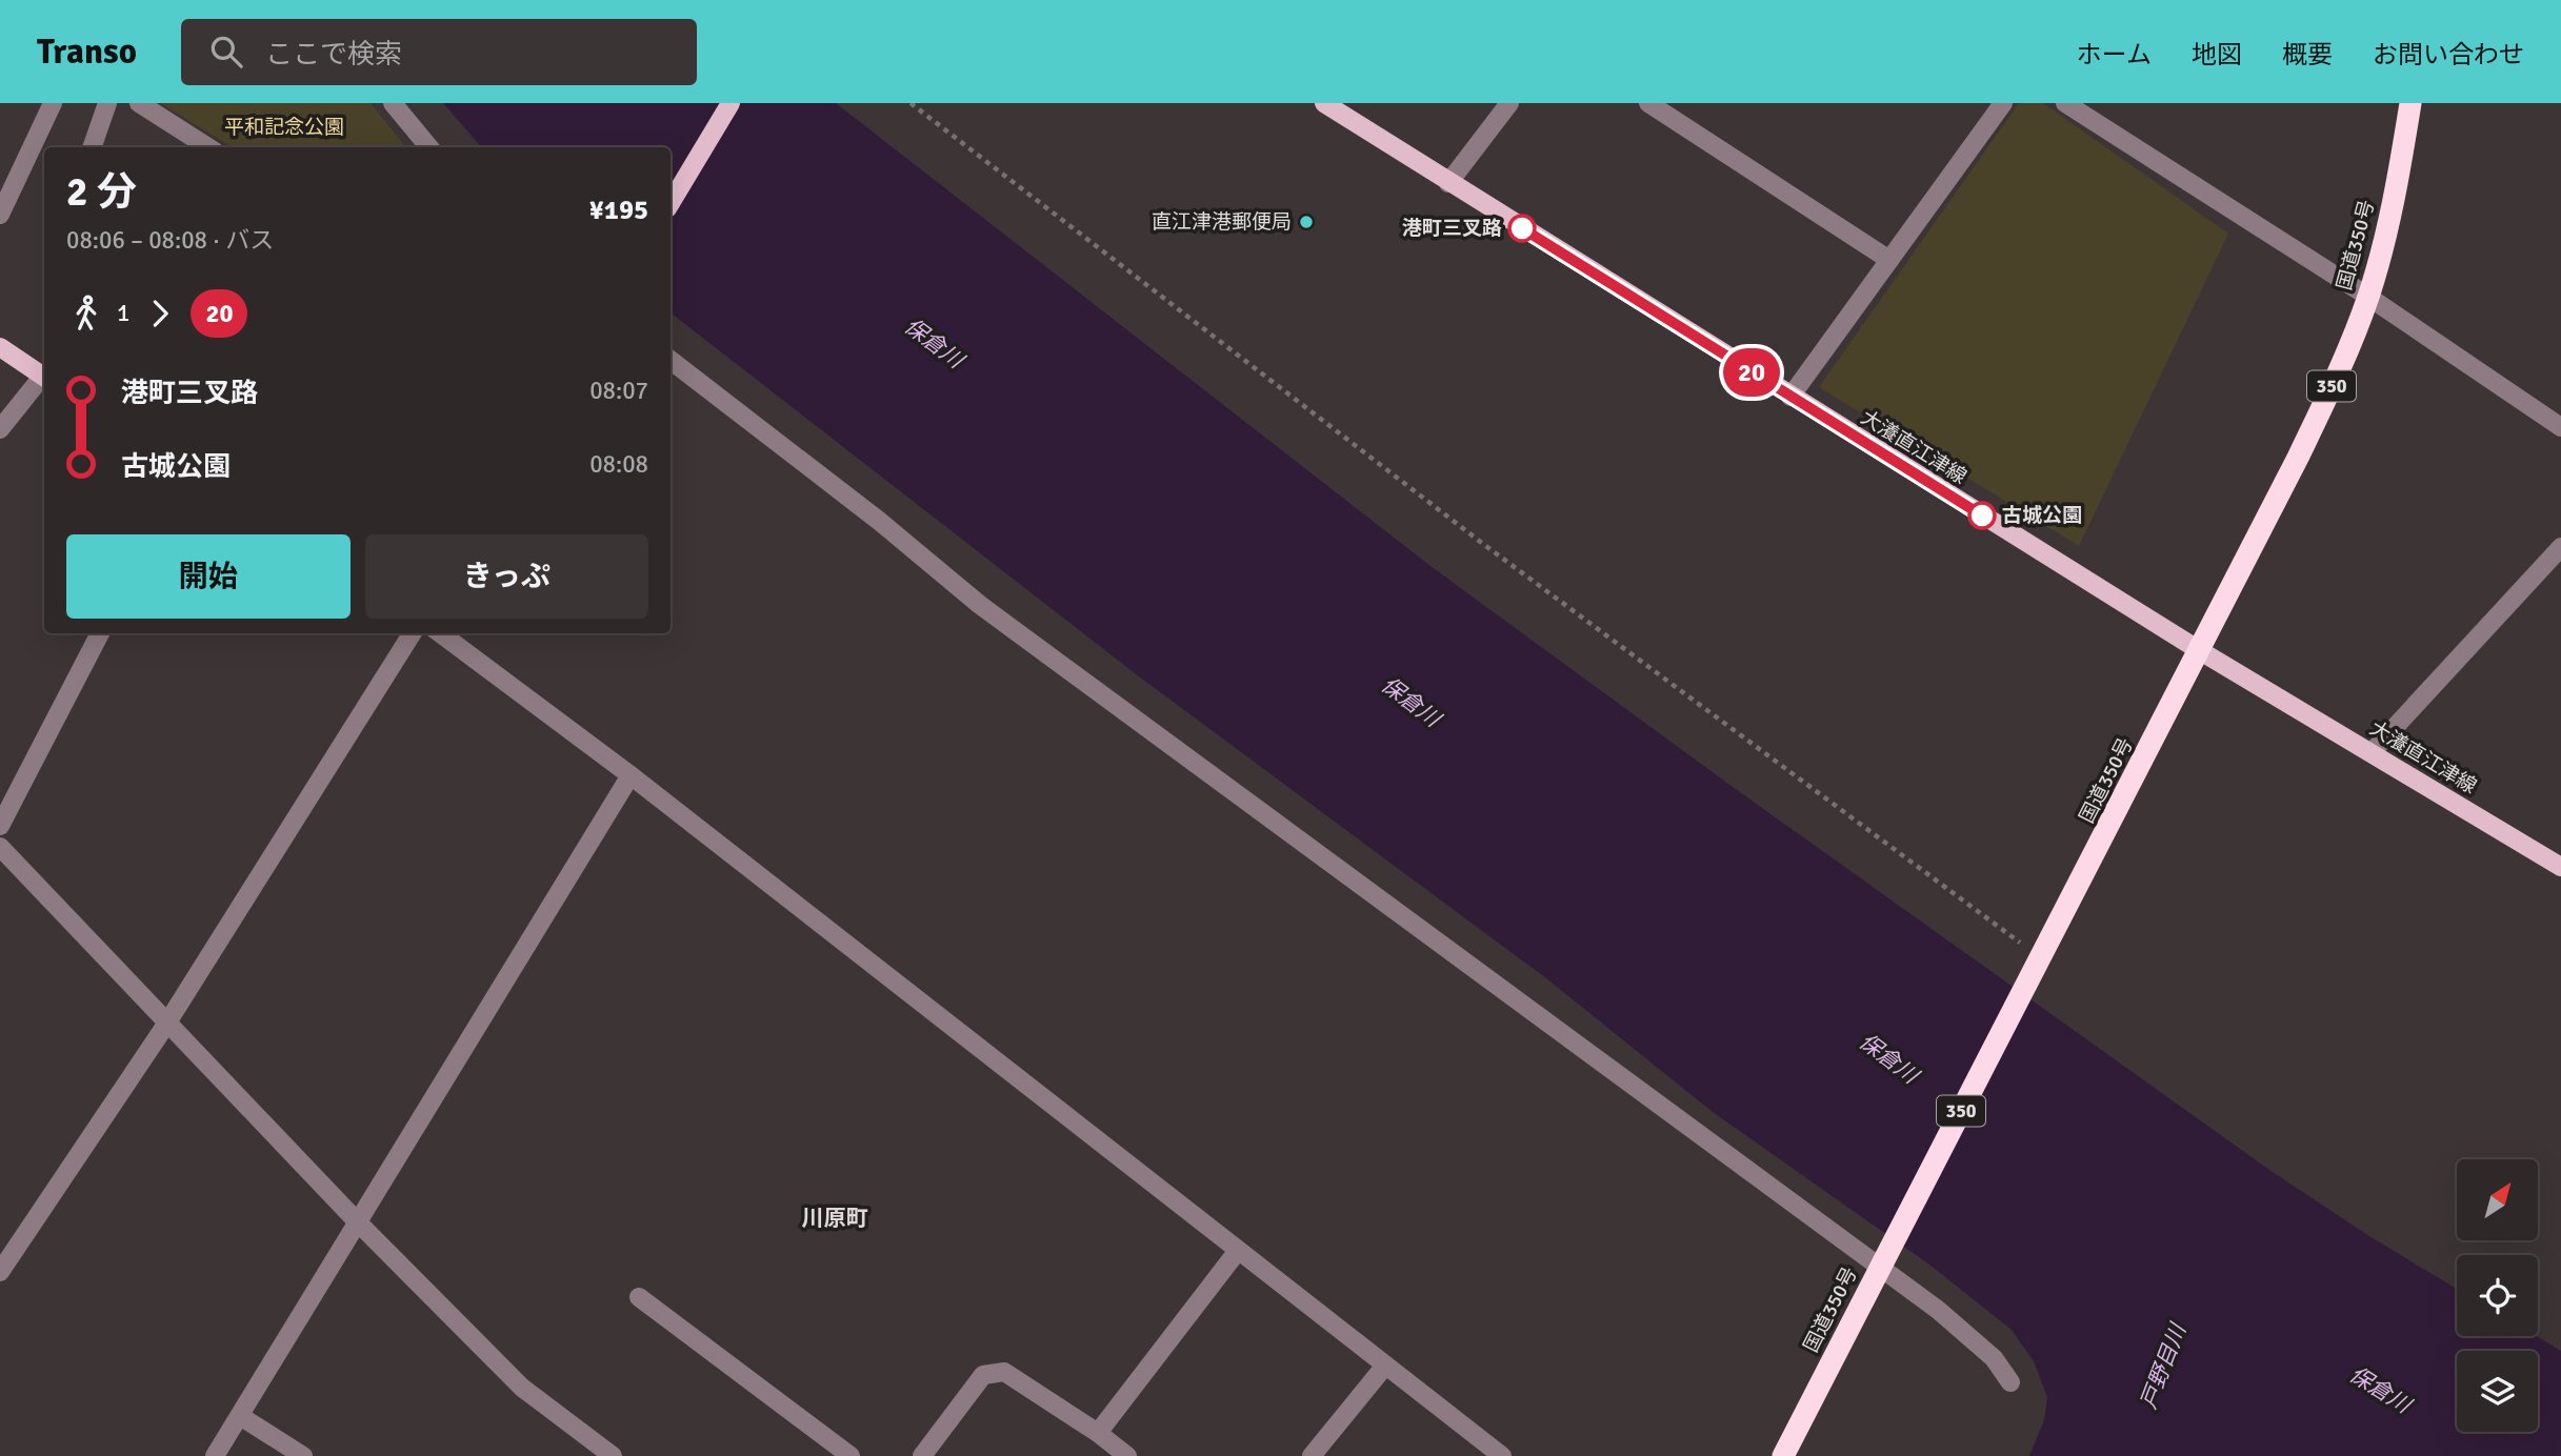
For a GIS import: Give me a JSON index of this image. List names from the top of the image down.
{
  "streets": {
    "highway": ["国道350号", "350"],
    "main road": ["大瀁直江津線"]
  },
  "crossings": [
    ["国道350号", "大瀁直江津線"]
  ],
  "districts": ["川原町"],
  "water": ["保倉川", "戸野目川"],
  "parks": ["平和記念公園"],
  "places": ["直江津港郵便局", "港町三叉路", "古城公園"],
  "lines": ["bus line 20"],
  "north": "top right",
  "page": {
    "header": "Transo",
    "search": "ここで検索",
    "nav": [
      "ホーム",
      "地図",
      "概要",
      "お問い合わせ"
    ],
    "on_map": "20",
    "heading": ["2 分", "08:06 – 08:08 · バス", "¥195"],
    "legs": ["1", "20"],
    "list": [
      {
        "name": "港町三叉路",
        "value": "08:07"
      },
      {
        "name": "古城公園",
        "value": "08:08"
      }
    ],
    "buttons": ["開始", "きっぷ"]
  }
}
